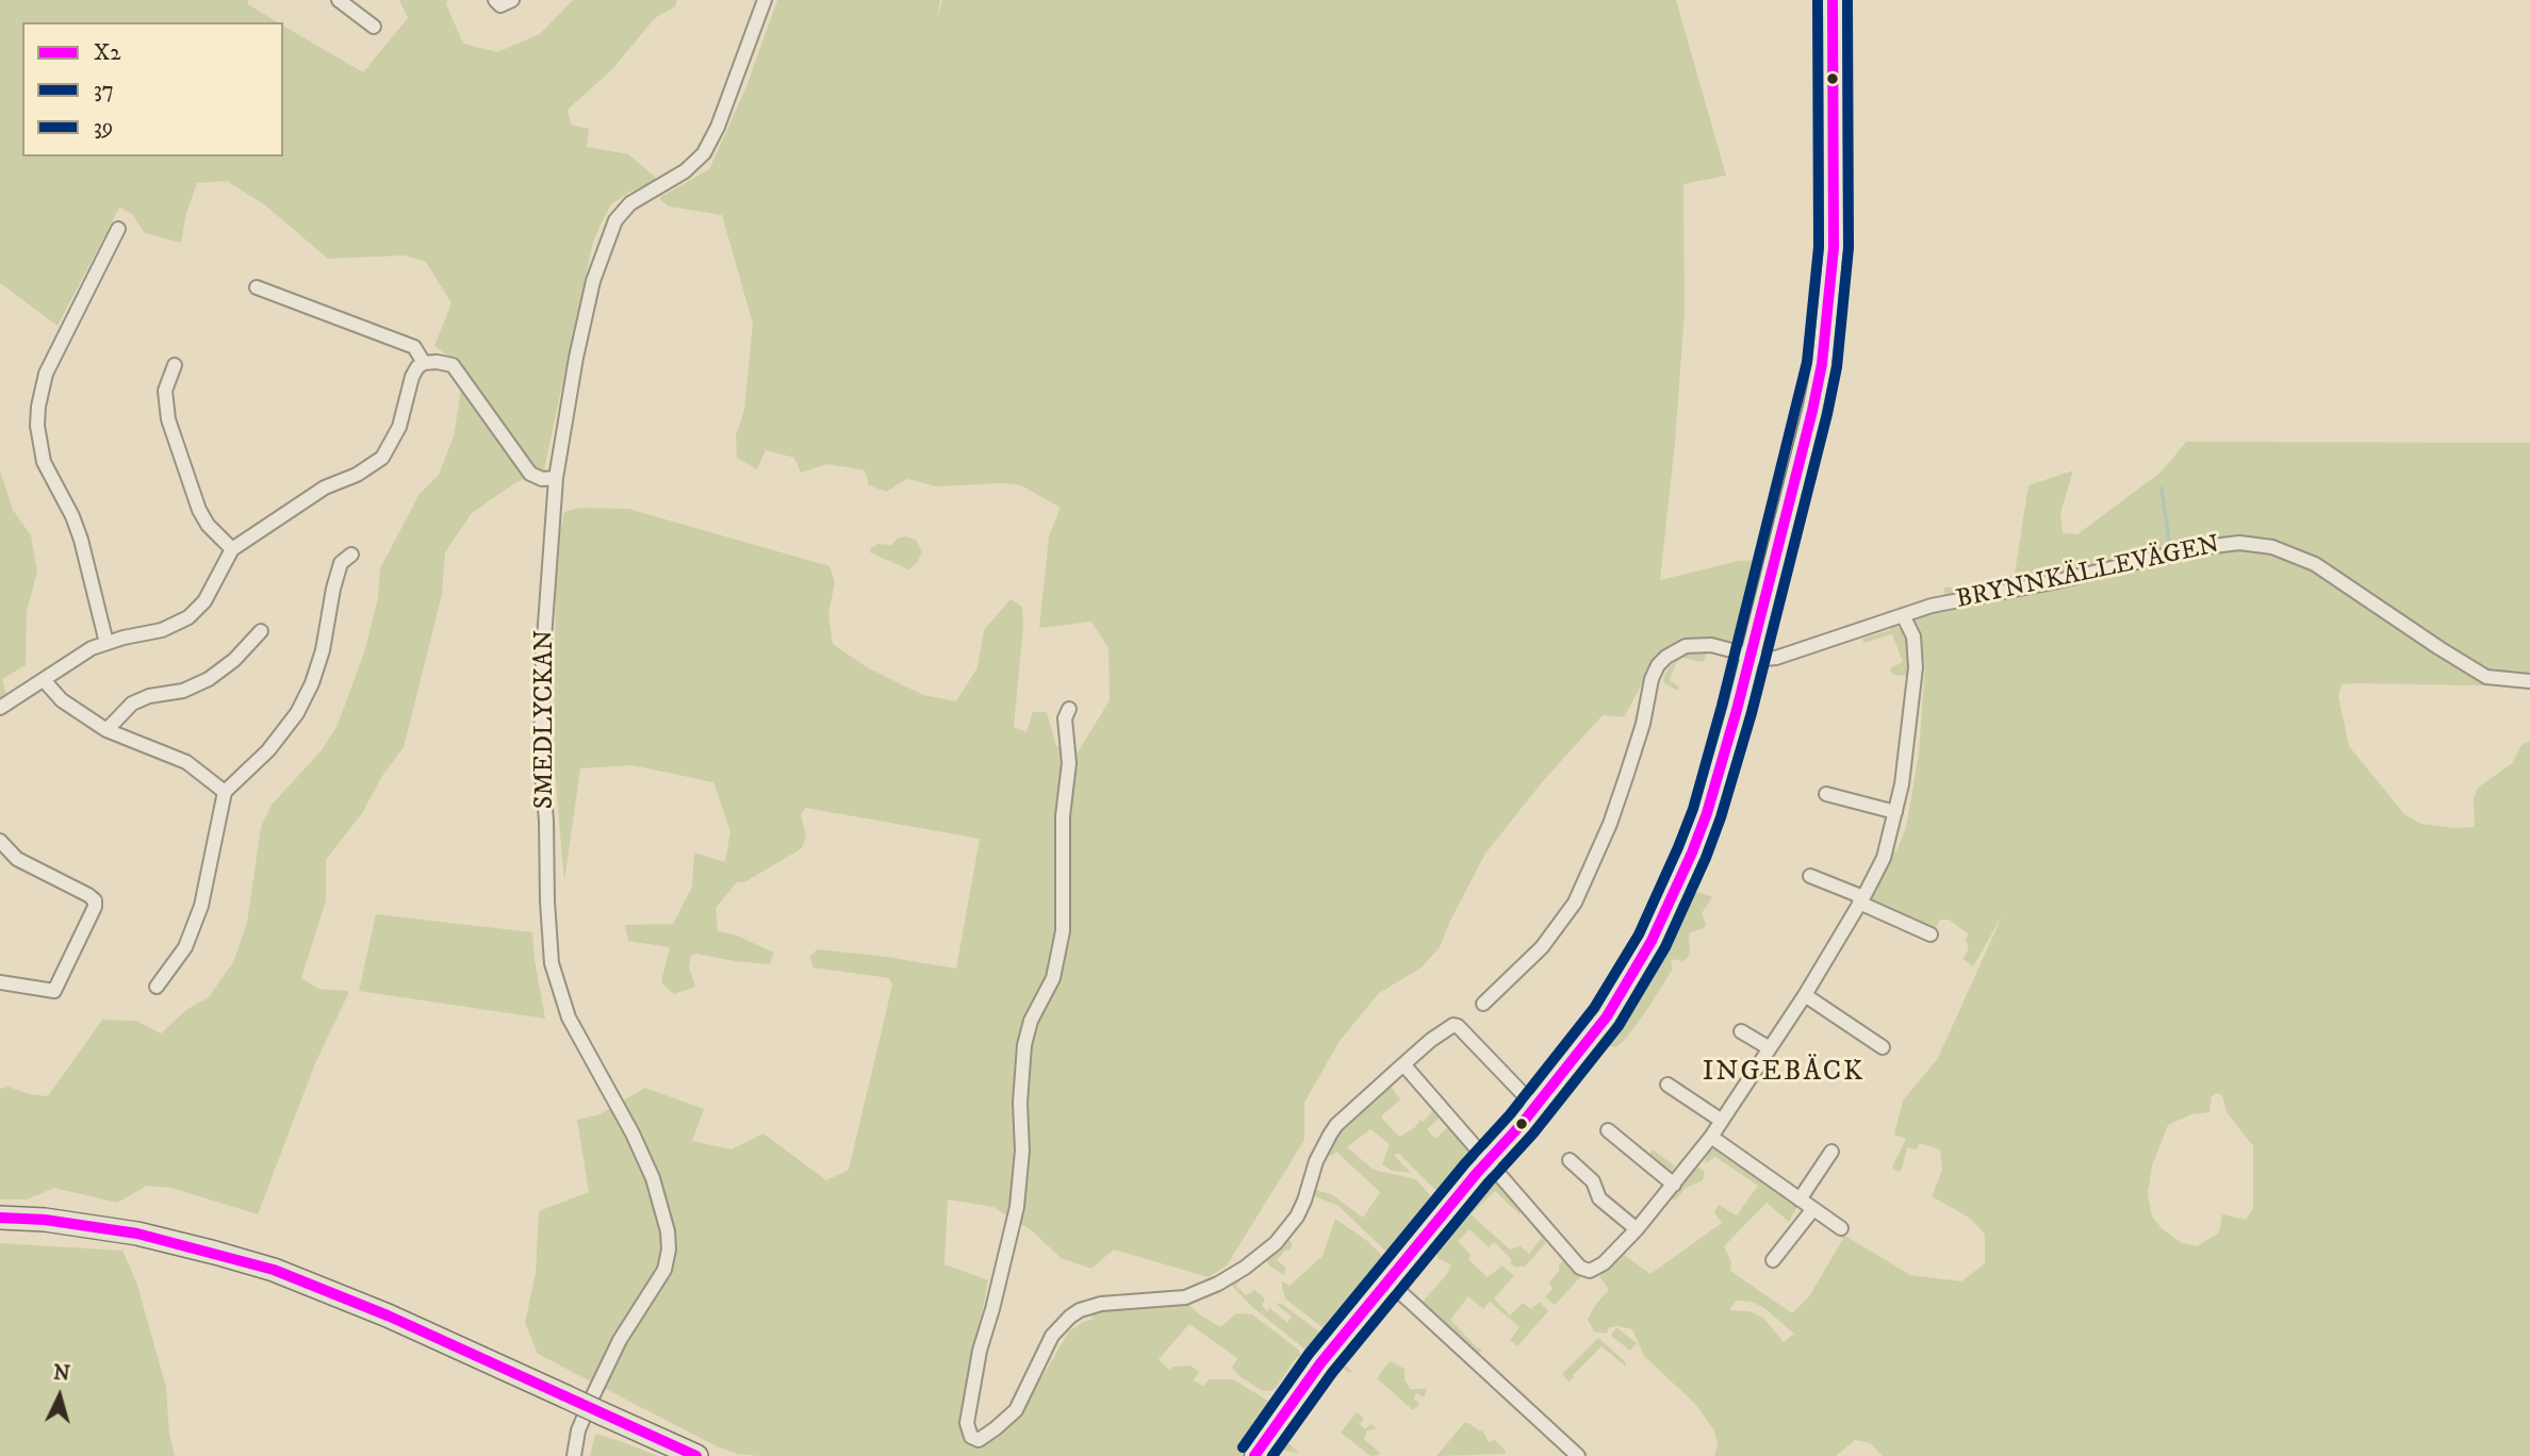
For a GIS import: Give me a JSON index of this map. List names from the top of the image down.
{
  "streets": {
    "street": ["BRYNNKÄLLEVÄGEN", "SMEDLYCKAN"]
  },
  "districts": ["INGEBÄCK"],
  "lines": ["transit line X2", "transit line 37", "transit line 39"],
  "legend": ["X2", "37", "39"],
  "north": "top"
}
